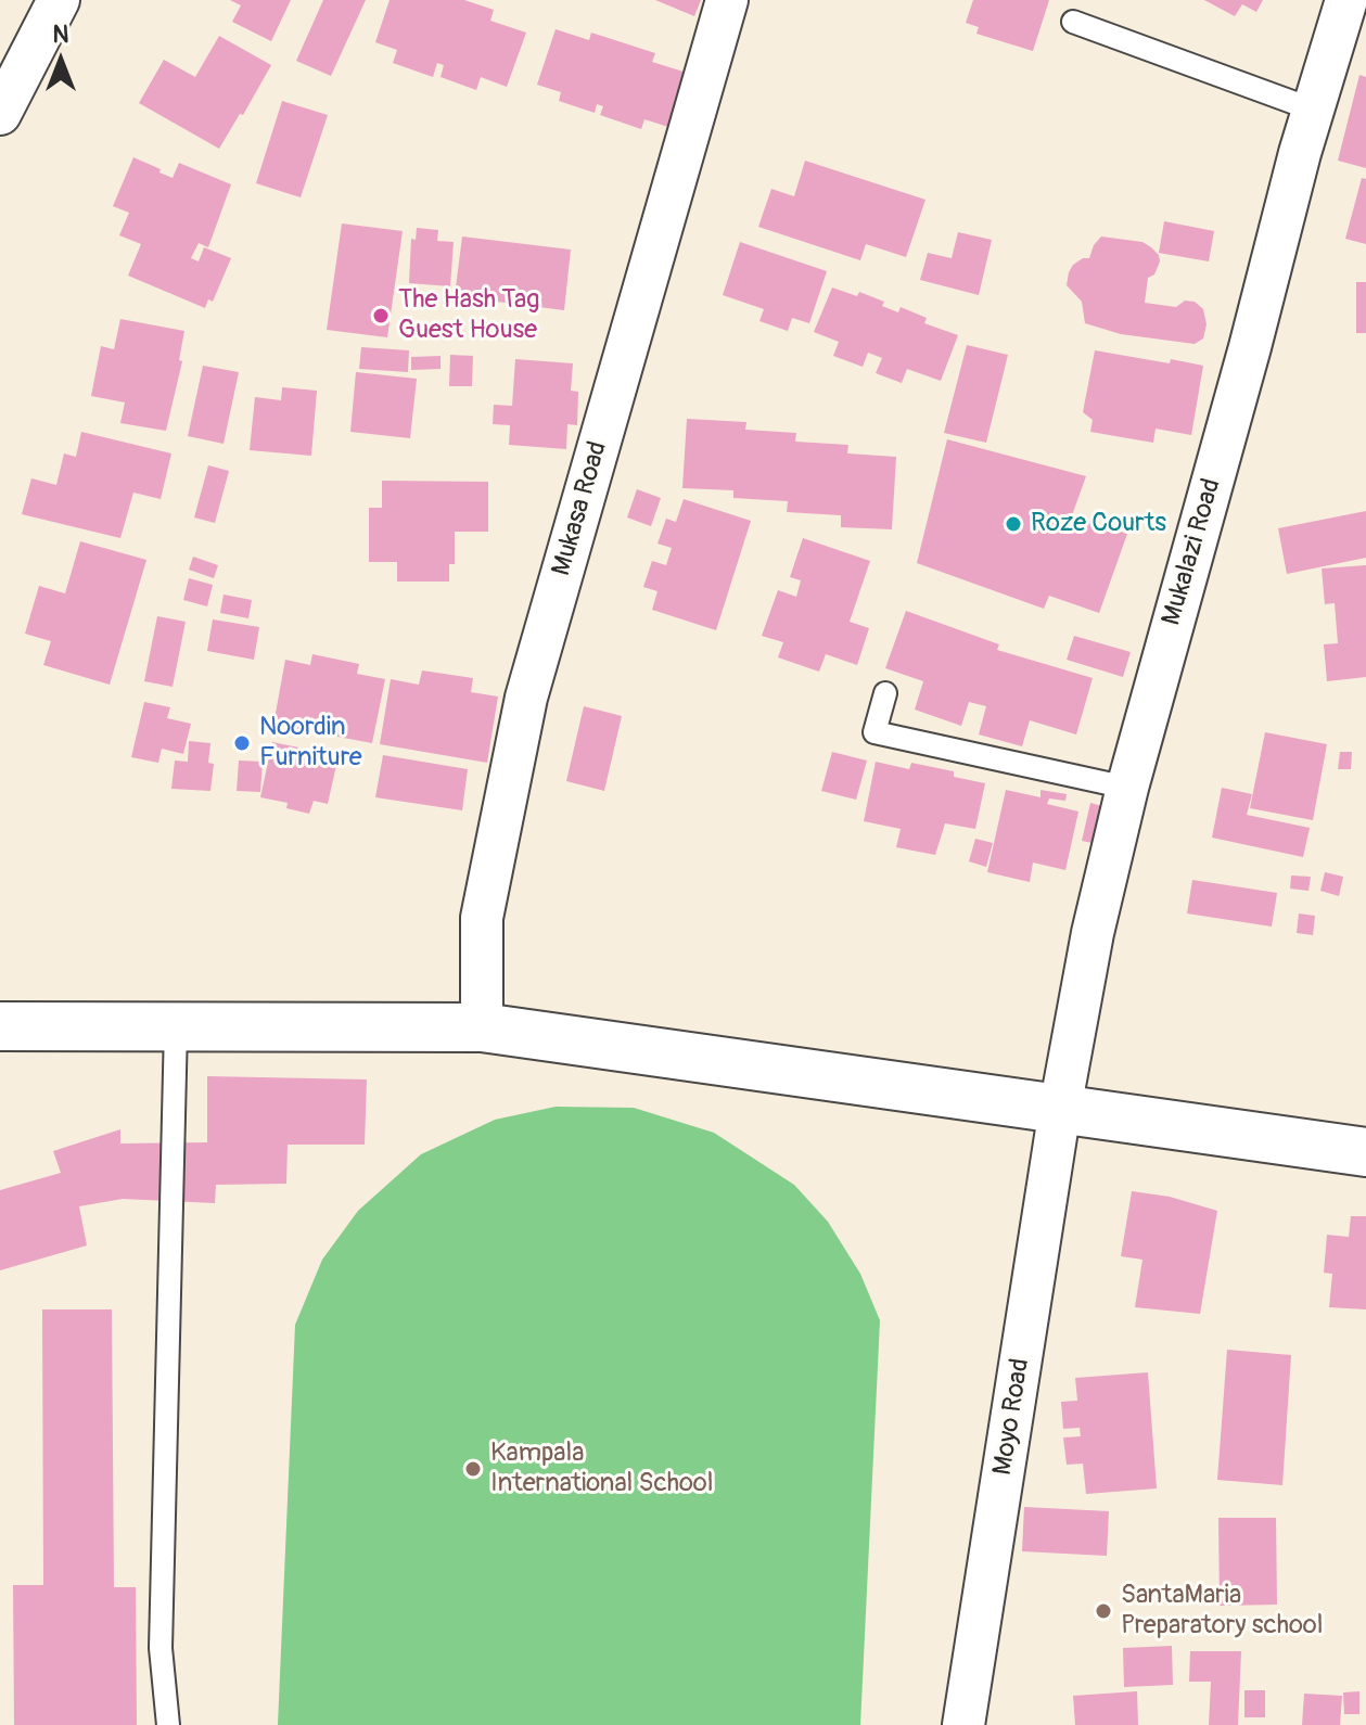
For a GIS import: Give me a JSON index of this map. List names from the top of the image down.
{
  "streets": {
    "street": ["Mukasa Road", "Mukalazi Road", "Moyo Road"]
  },
  "crossings": [
    ["Mukalazi Road", "Moyo Road"]
  ],
  "places": [
    "The Hash Tag Guest House",
    "Roze Courts",
    "Noordin Furniture",
    "Kampala International School",
    "SantaMaria Preparatory school"
  ],
  "north": "top"
}
